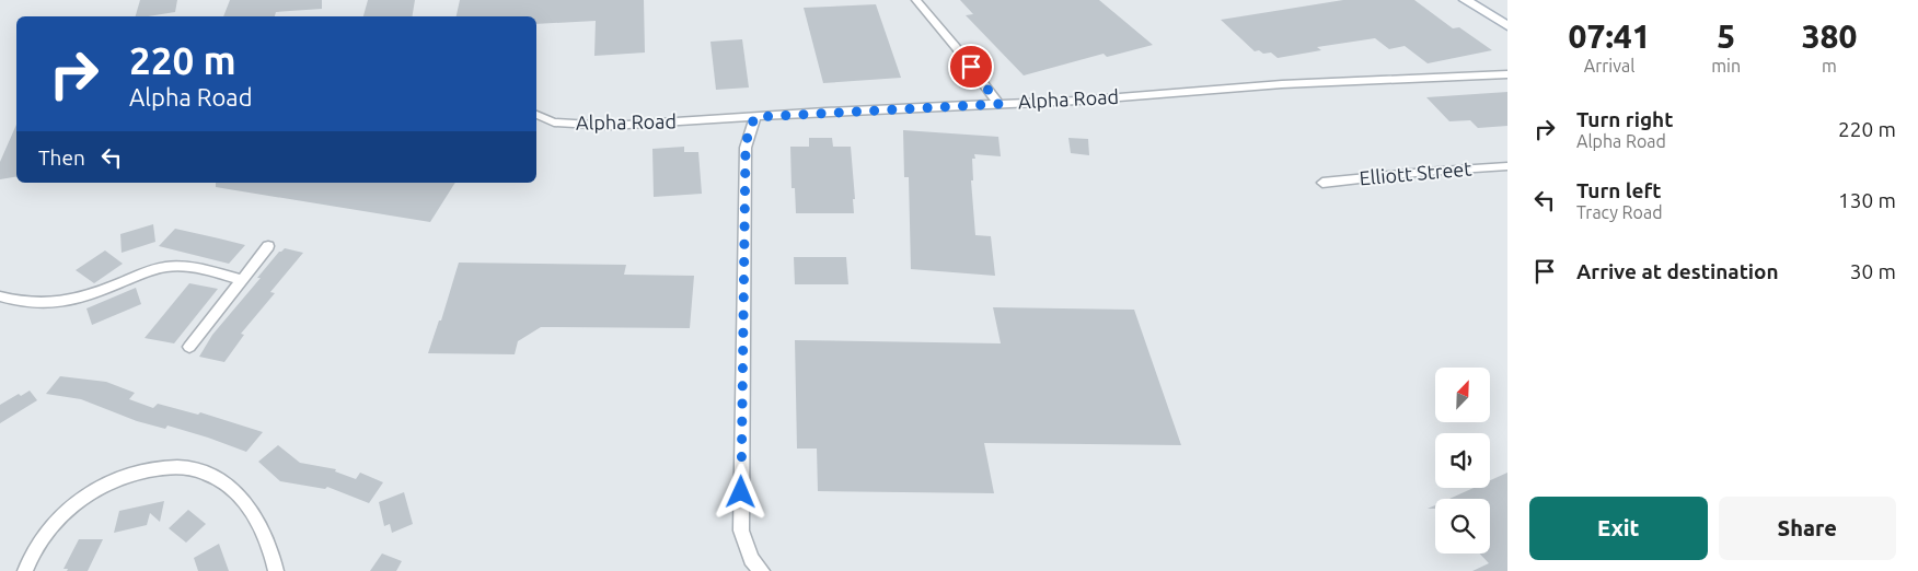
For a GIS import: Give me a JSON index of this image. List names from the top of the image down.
{
  "streets": {
    "street": ["Alpha Road", "Elliott Street"]
  },
  "north": "top right",
  "page": {
    "eta": [
      "07:41",
      "Arrival",
      "5",
      "min",
      "380",
      "m"
    ],
    "turn": ["220 m", "Alpha Road"],
    "list": [
      {
        "name": "Turn right",
        "note": "Alpha Road",
        "value": "220 m"
      },
      {
        "name": "Turn left",
        "note": "Tracy Road",
        "value": "130 m"
      },
      {
        "name": "Arrive at destination",
        "value": "30 m"
      }
    ],
    "then": "Then",
    "buttons": ["Exit", "Share"]
  }
}
